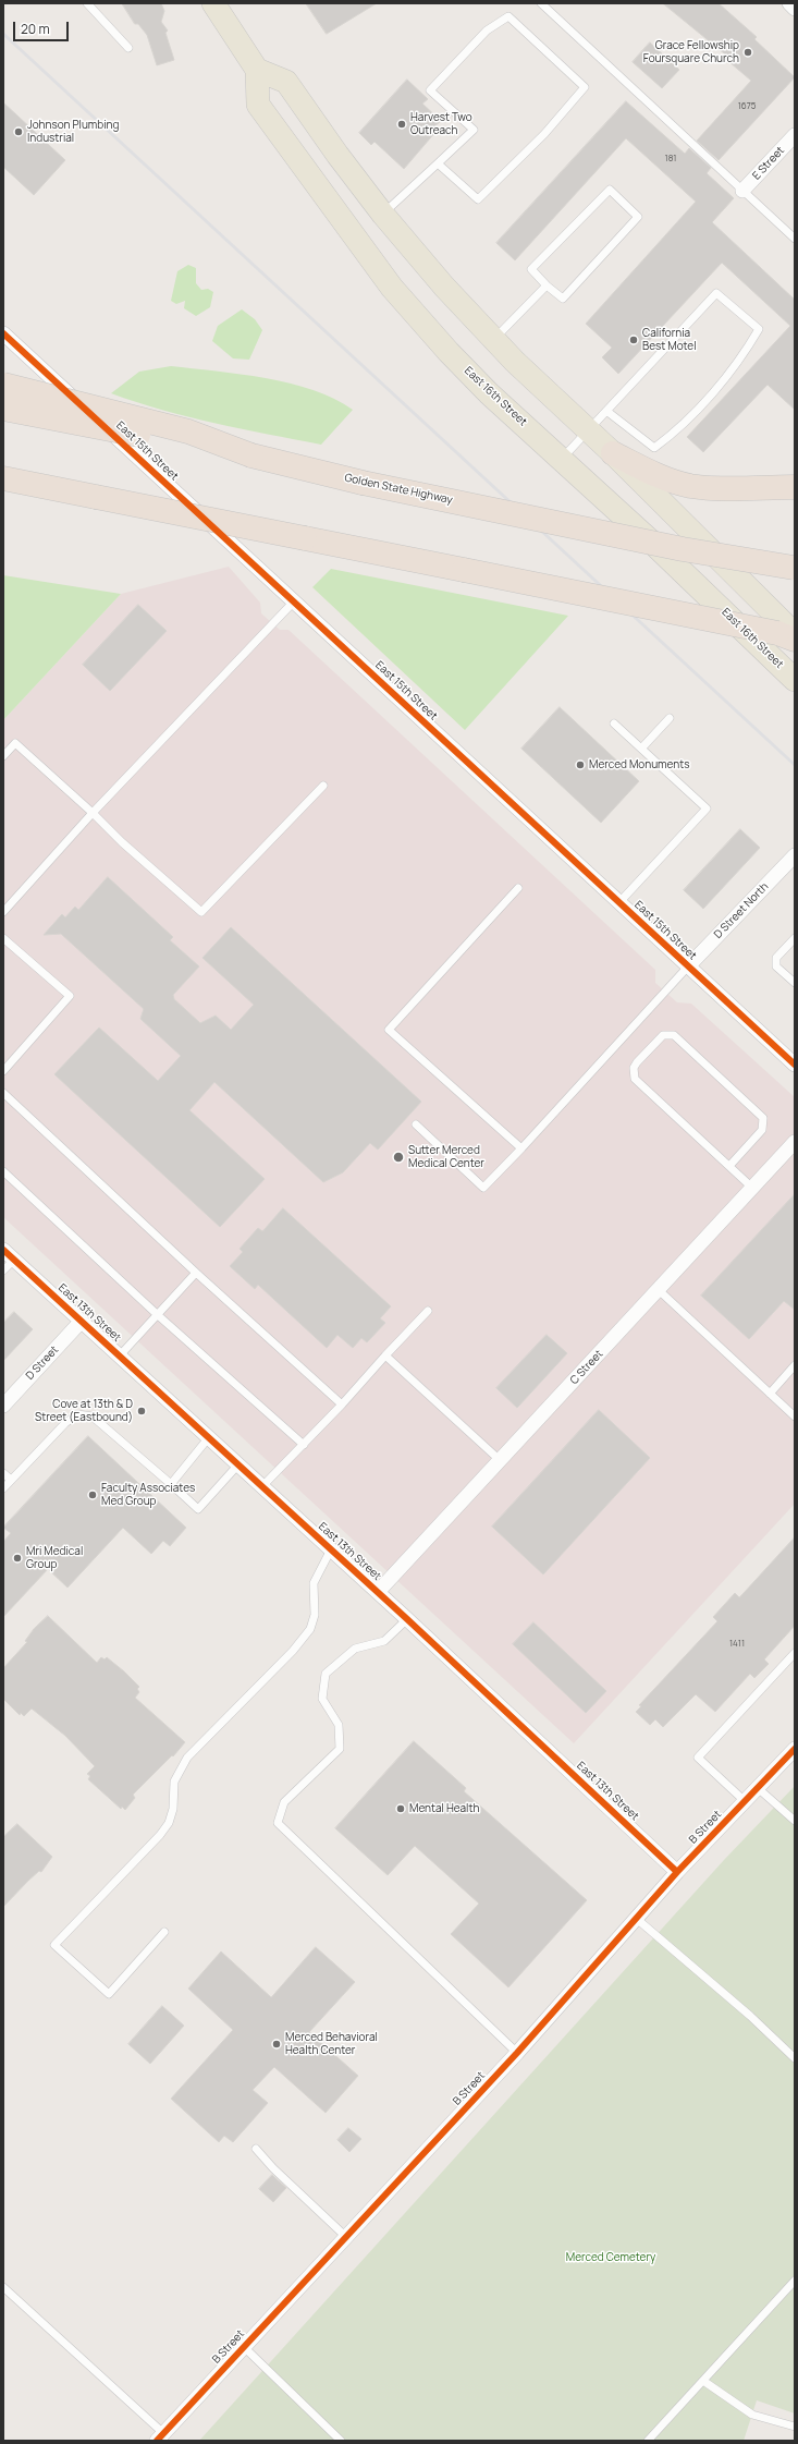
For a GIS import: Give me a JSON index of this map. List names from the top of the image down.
{
  "streets": {
    "highway": ["Golden State Highway"],
    "main road": ["East 16th Street"],
    "street": [
      "E Street",
      "East 15th Street",
      "D Street North",
      "East 13th Street",
      "D Street",
      "C Street",
      "B Street"
    ]
  },
  "crossings": [
    ["East 15th Street", "D Street North"],
    ["East 13th Street", "D Street"],
    ["East 13th Street", "C Street"],
    ["East 13th Street", "B Street"]
  ],
  "parks": ["Merced Cemetery"],
  "places": [
    "Grace Fellowship Foursquare Church",
    "Harvest Two Outreach",
    "Johnson Plumbing Industrial",
    "California Best Motel",
    "Merced Monuments",
    "Sutter Merced Medical Center",
    "Cove at 13th & D Street (Eastbound)",
    "Faculty Associates Med Group",
    "Mri Medical Group",
    "Mental Health",
    "Merced Behavioral Health Center"
  ],
  "house_numbers": ["1675", "181", "1411"],
  "scale_bar": "20 m"
}
